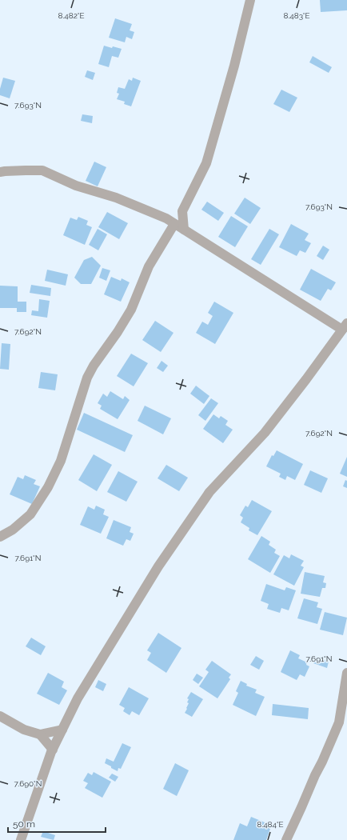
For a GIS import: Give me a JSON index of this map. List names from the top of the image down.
{
  "scale_bar": "50 m",
  "coordinates": [
    "8.482°E",
    "8.483°E",
    "7.693°N",
    "7.692°N",
    "7.691°N",
    "7.690°N",
    "8.484°E"
  ]
}
